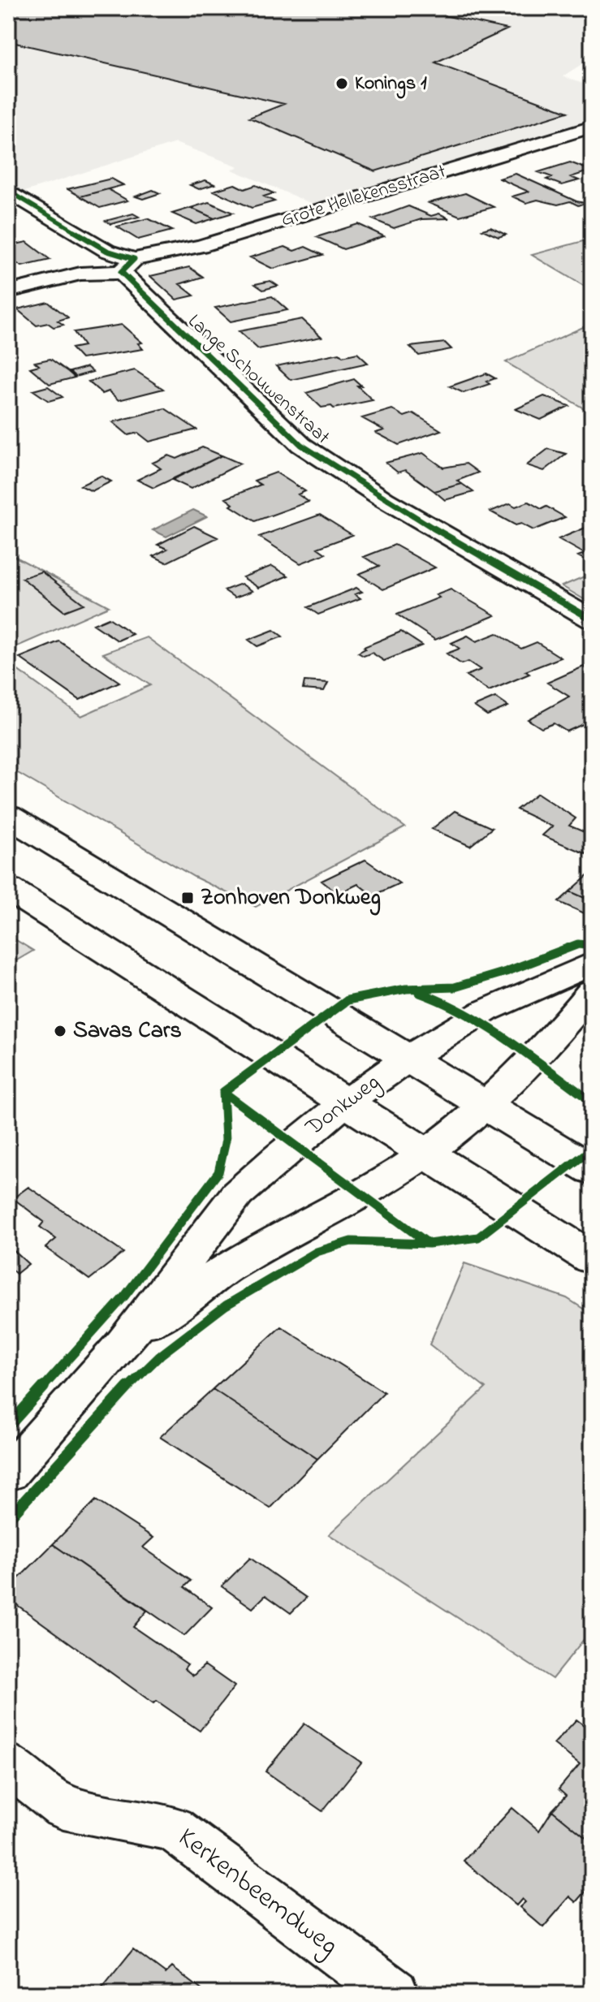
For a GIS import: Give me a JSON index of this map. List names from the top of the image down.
{
  "streets": {
    "street": [
      "Grote Hellekensstraat",
      "Lange Schouwenstraat",
      "Donkweg",
      "Kerkenbeemdweg"
    ]
  },
  "crossings": [
    ["Grote Hellekensstraat", "Lange Schouwenstraat"]
  ],
  "places": {
    "other": ["Konings 1", "Savas Cars"],
    "transit": ["Zonhoven Donkweg"]
  }
}
